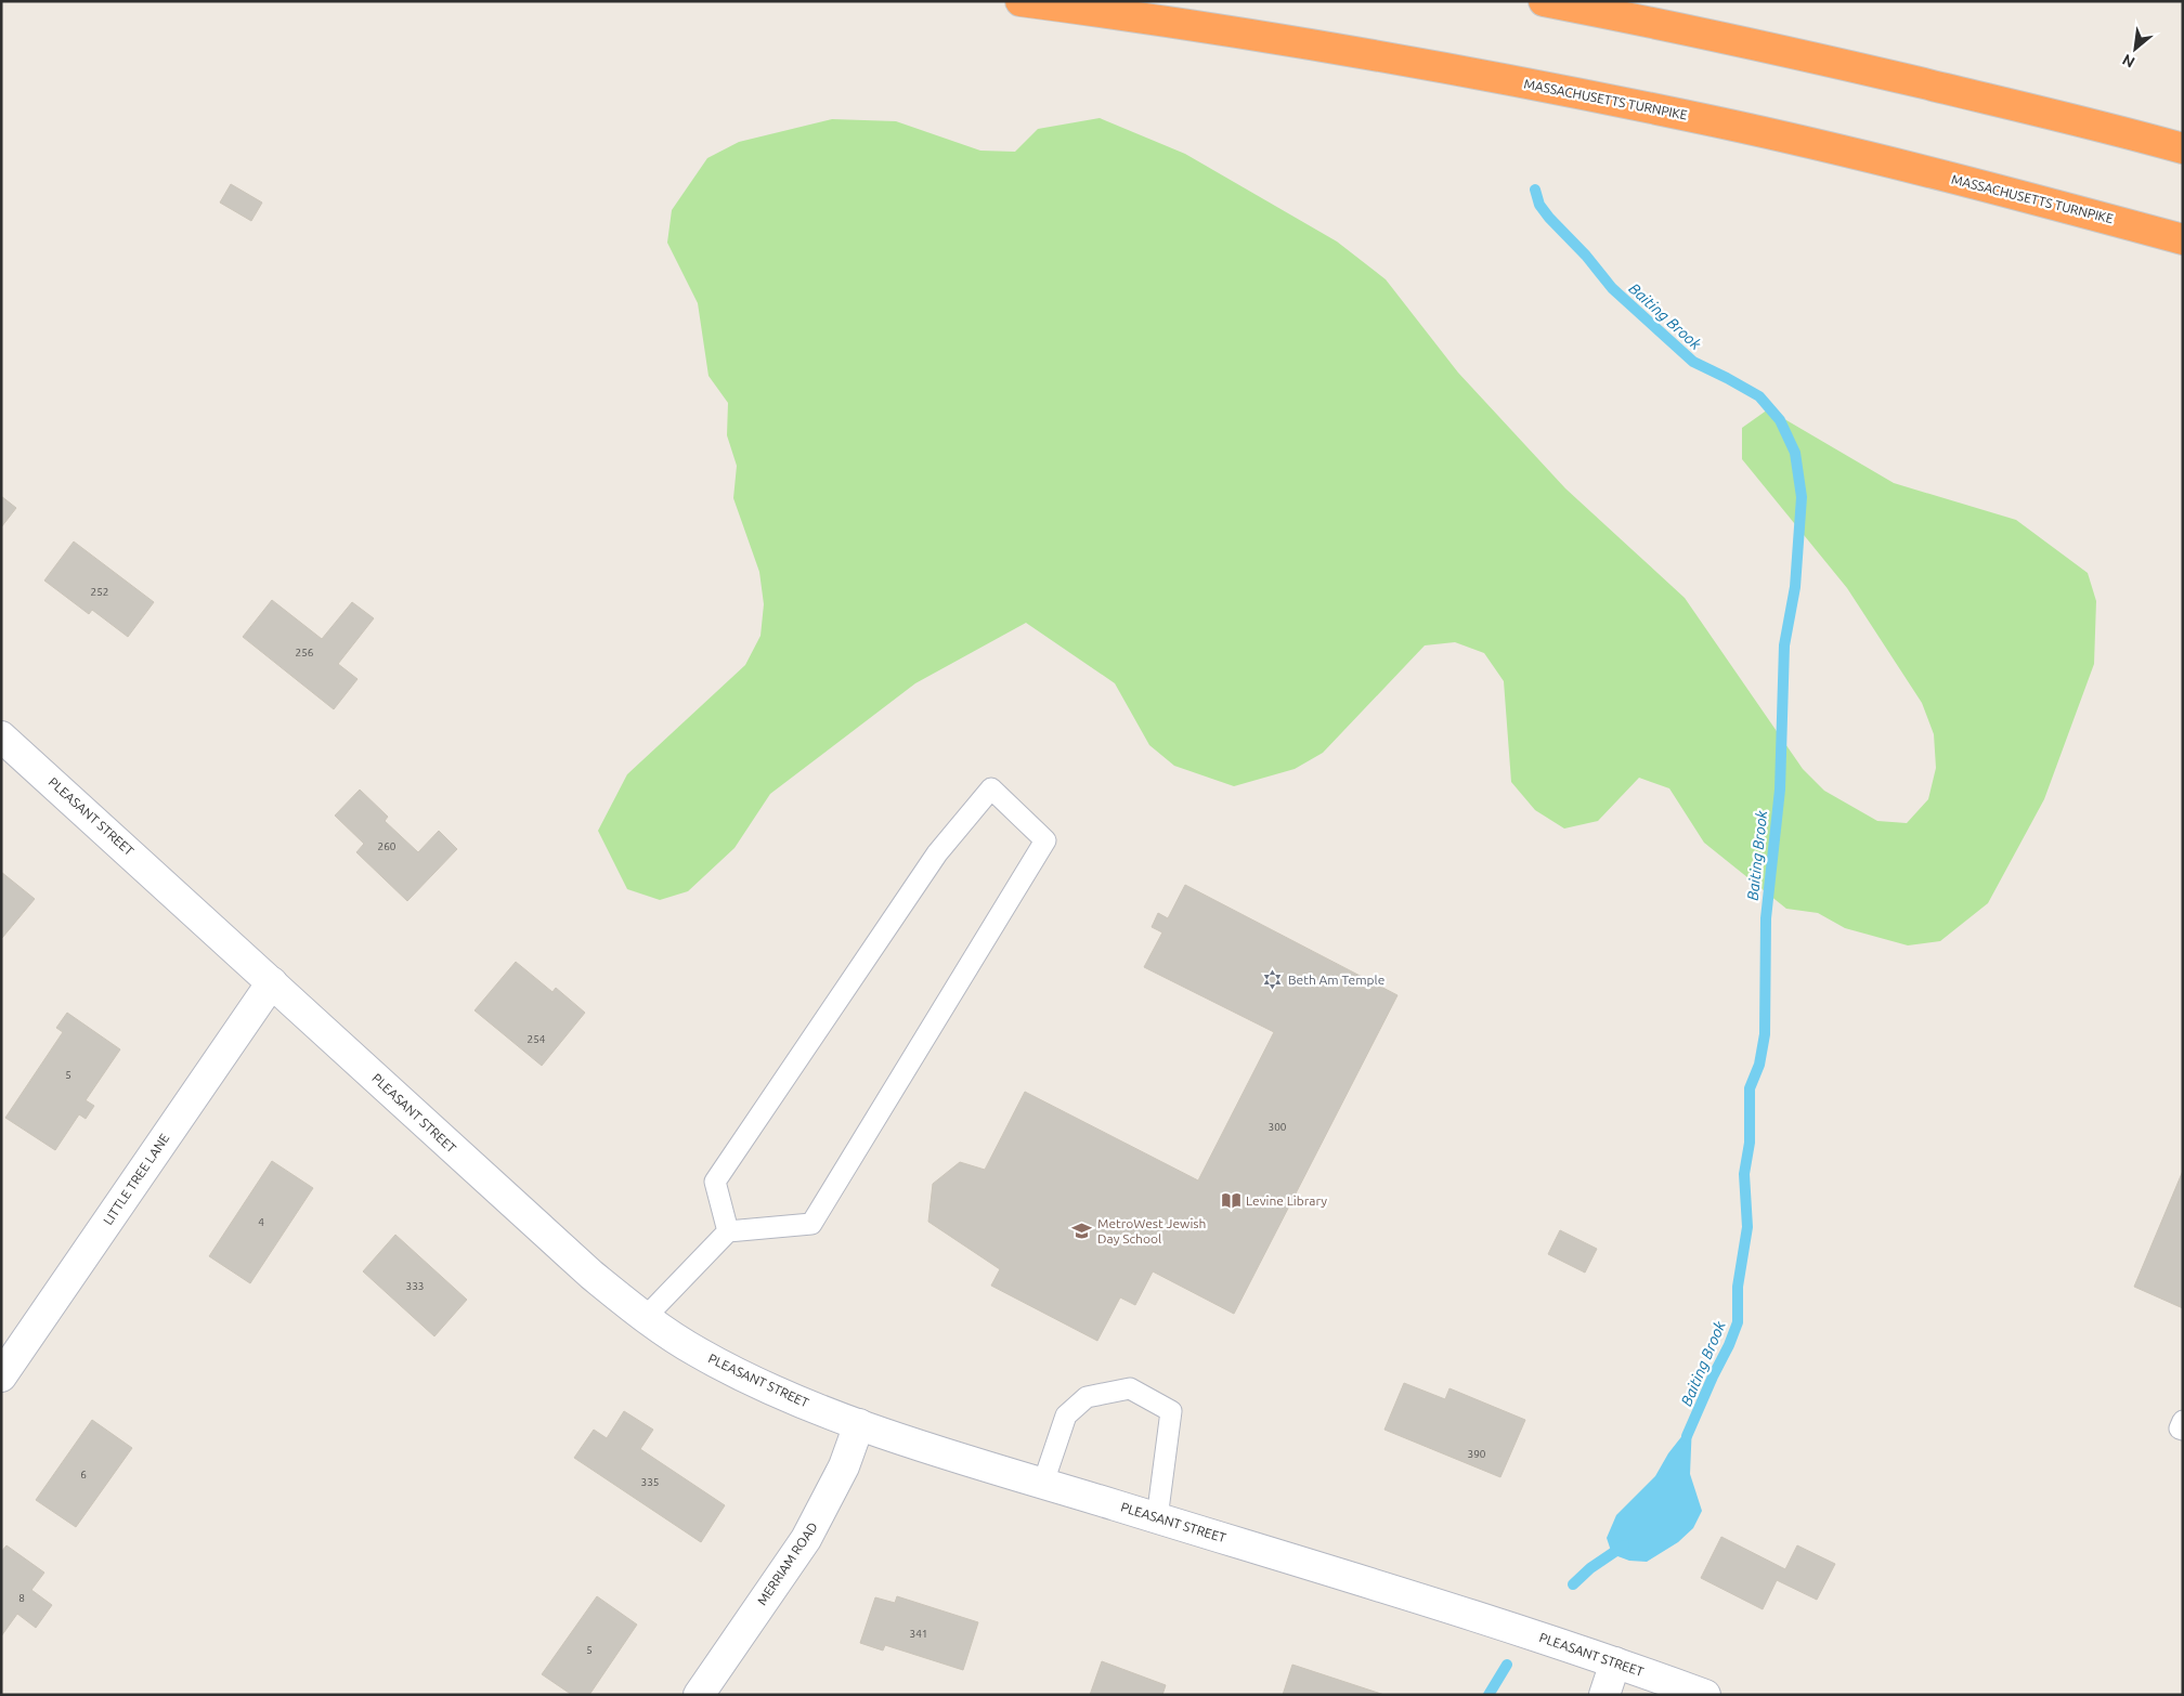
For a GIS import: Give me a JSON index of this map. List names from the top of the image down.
{
  "streets": {
    "highway": ["MASSACHUSETTS TURNPIKE"],
    "main road": ["PLEASANT STREET", "LITTLE TREE LANE", "MERRIAM ROAD"]
  },
  "crossings": [
    ["PLEASANT STREET", "LITTLE TREE LANE"],
    ["PLEASANT STREET", "MERRIAM ROAD"]
  ],
  "water": ["Baiting Brook"],
  "places": {
    "synagogue": ["Beth Am Temple"],
    "library": ["Levine Library"],
    "school or university": ["MetroWest Jewish Day School"]
  },
  "house_numbers": [
    "252",
    "256",
    "260",
    "254",
    "5",
    "300",
    "4",
    "333",
    "390",
    "6",
    "335",
    "8",
    "341",
    "5"
  ],
  "north": "bottom left"
}
